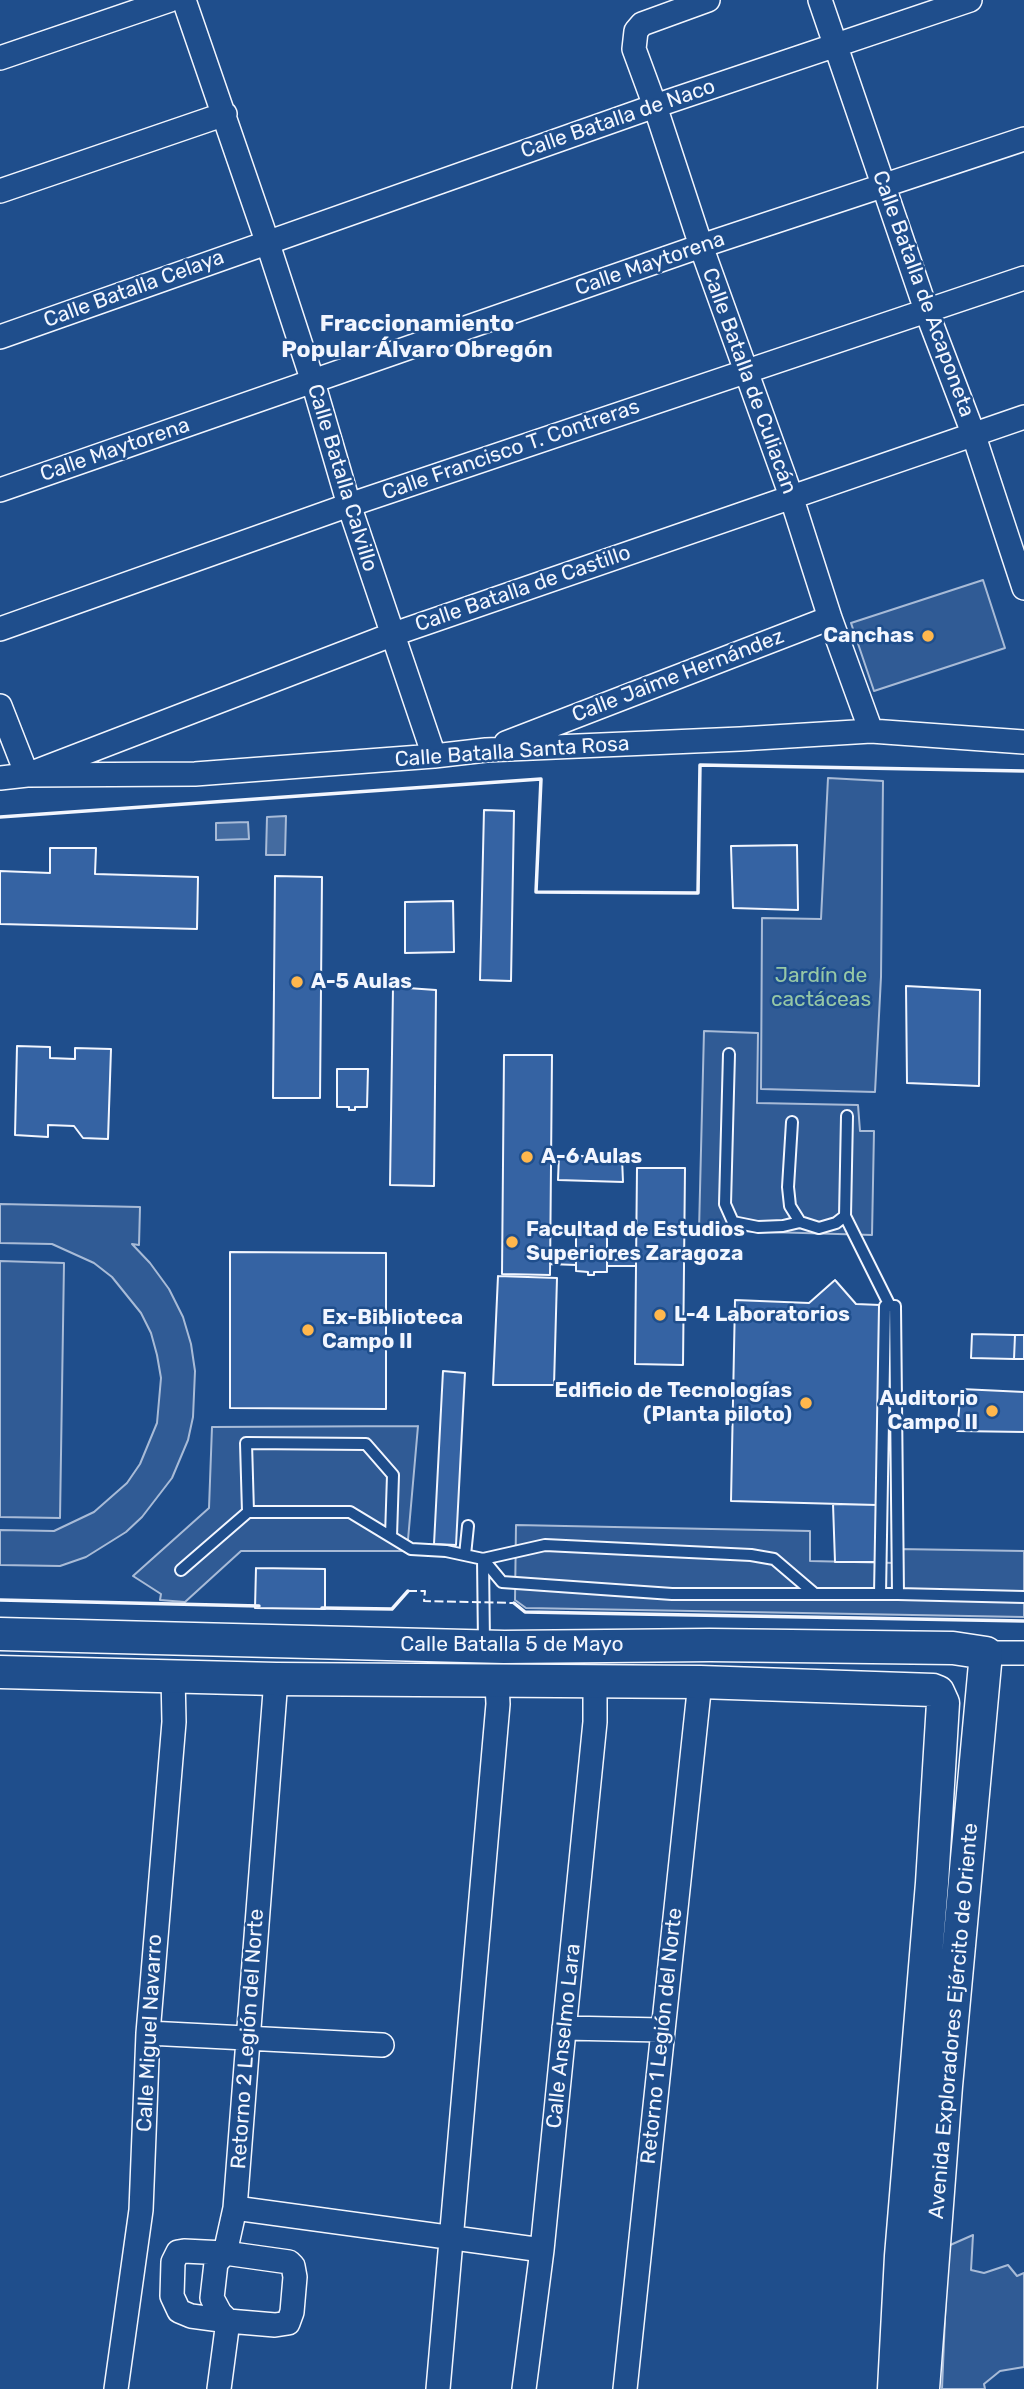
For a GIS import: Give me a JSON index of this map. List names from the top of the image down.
{
  "streets": {
    "street": [
      "Calle Batalla de Naco",
      "Calle Maytorena",
      "Calle Batalla Celaya",
      "Calle Batalla de Acaponeta",
      "Calle Batalla de Culiacán",
      "Calle Francisco T. Contreras",
      "Calle Batalla Calvillo",
      "Calle Batalla de Castillo",
      "Calle Jaime Hernández",
      "Calle Batalla Santa Rosa",
      "Calle Batalla 5 de Mayo",
      "Avenida Exploradores Ejército de Oriente",
      "Calle Miguel Navarro",
      "Calle Anselmo Lara",
      "Retorno 1 Legión del Norte",
      "Retorno 2 Legión del Norte"
    ]
  },
  "crossings": [
    ["Calle Batalla de Naco", "Calle Batalla Celaya"],
    ["Calle Batalla de Naco", "Calle Batalla de Acaponeta"],
    ["Calle Batalla de Naco", "Calle Batalla de Culiacán"],
    ["Calle Batalla de Naco", "Calle Batalla Calvillo"],
    ["Calle Maytorena", "Calle Batalla de Acaponeta"],
    ["Calle Maytorena", "Calle Batalla de Culiacán"],
    ["Calle Maytorena", "Calle Batalla Calvillo"],
    ["Calle Batalla Celaya", "Calle Batalla Calvillo"],
    ["Calle Batalla de Acaponeta", "Calle Francisco T. Contreras"],
    ["Calle Batalla de Acaponeta", "Calle Batalla de Castillo"],
    ["Calle Batalla de Culiacán", "Calle Francisco T. Contreras"],
    ["Calle Batalla de Culiacán", "Calle Batalla de Castillo"],
    ["Calle Batalla de Culiacán", "Calle Jaime Hernández"],
    ["Calle Batalla de Culiacán", "Calle Batalla Santa Rosa"],
    ["Calle Francisco T. Contreras", "Calle Batalla Calvillo"],
    ["Calle Batalla Calvillo", "Calle Batalla de Castillo"],
    ["Calle Batalla Calvillo", "Calle Batalla Santa Rosa"],
    ["Calle Batalla de Castillo", "Calle Batalla Santa Rosa"],
    ["Calle Jaime Hernández", "Calle Batalla Santa Rosa"],
    ["Calle Batalla 5 de Mayo", "Avenida Exploradores Ejército de Oriente"],
    ["Calle Batalla 5 de Mayo", "Calle Miguel Navarro"],
    ["Calle Batalla 5 de Mayo", "Calle Anselmo Lara"],
    ["Calle Batalla 5 de Mayo", "Retorno 1 Legión del Norte"],
    ["Calle Batalla 5 de Mayo", "Retorno 2 Legión del Norte"]
  ],
  "districts": ["Fraccionamiento Popular Álvaro Obregón"],
  "parks": ["Jardín de cactáceas"],
  "places": [
    "Canchas",
    "A-5 Aulas",
    "A-6 Aulas",
    "Facultad de Estudios Superiores Zaragoza",
    "L-4 Laboratorios",
    "Ex-Biblioteca Campo II",
    "Edificio de Tecnologías (Planta piloto)",
    "Auditorio Campo II"
  ]
}
